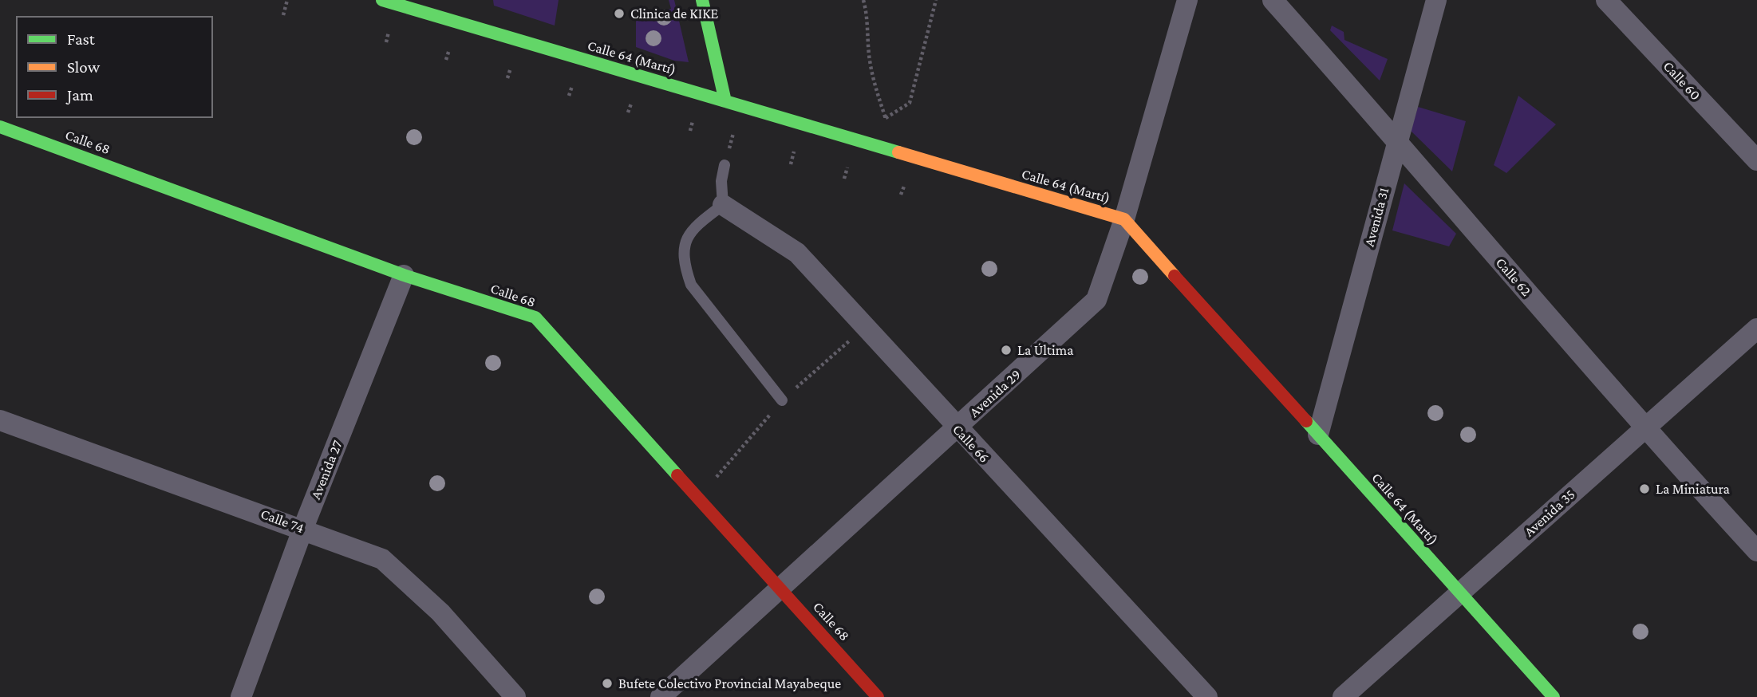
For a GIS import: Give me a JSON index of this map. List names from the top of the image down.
{
  "streets": {
    "street": [
      "Calle 64 (Martí)",
      "Calle 60",
      "Calle 68",
      "Avenida 31",
      "Calle 62",
      "Avenida 29",
      "Calle 66",
      "Avenida 27",
      "Avenida 35",
      "Calle 74"
    ]
  },
  "crossings": [
    ["Calle 64 (Martí)", "Avenida 31"],
    ["Calle 64 (Martí)", "Avenida 29"],
    ["Calle 64 (Martí)", "Avenida 35"],
    ["Calle 68", "Avenida 29"],
    ["Calle 68", "Avenida 27"],
    ["Avenida 31", "Calle 62"],
    ["Calle 62", "Avenida 35"],
    ["Avenida 29", "Calle 66"],
    ["Avenida 27", "Calle 74"]
  ],
  "places": [
    "Clinica de KIKE",
    "La Última",
    "La Miniatura",
    "Bufete Colectivo Provincial Mayabeque"
  ],
  "legend": ["Fast", "Slow", "Jam"]
}
